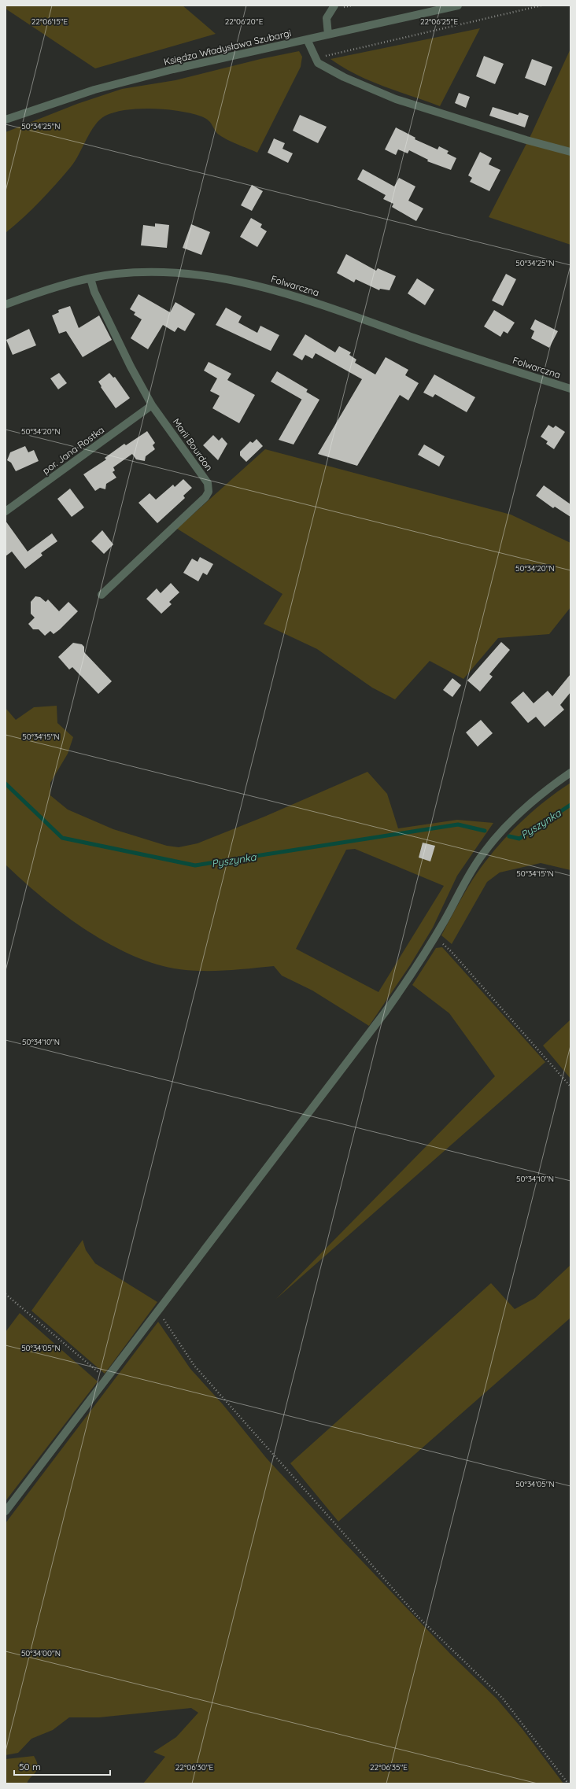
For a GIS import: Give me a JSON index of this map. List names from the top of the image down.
{
  "streets": {
    "street": [
      "Księdza Władysława Szubargi",
      "Folwarczna",
      "Marii Bourdon",
      "por. Jana Rostka"
    ]
  },
  "crossings": [
    ["Folwarczna", "Marii Bourdon"],
    ["Marii Bourdon", "por. Jana Rostka"]
  ],
  "water": ["Pyszynka"],
  "scale_bar": "50 m",
  "coordinates": [
    "22°06'25\"E",
    "22°06'15\"E",
    "22°06'20\"E",
    "50°34'25\"N",
    "50°34'20\"N",
    "50°34'15\"N",
    "50°34'10\"N",
    "50°34'05\"N",
    "50°34'00\"N",
    "22°06'30\"E",
    "22°06'35\"E"
  ]
}
